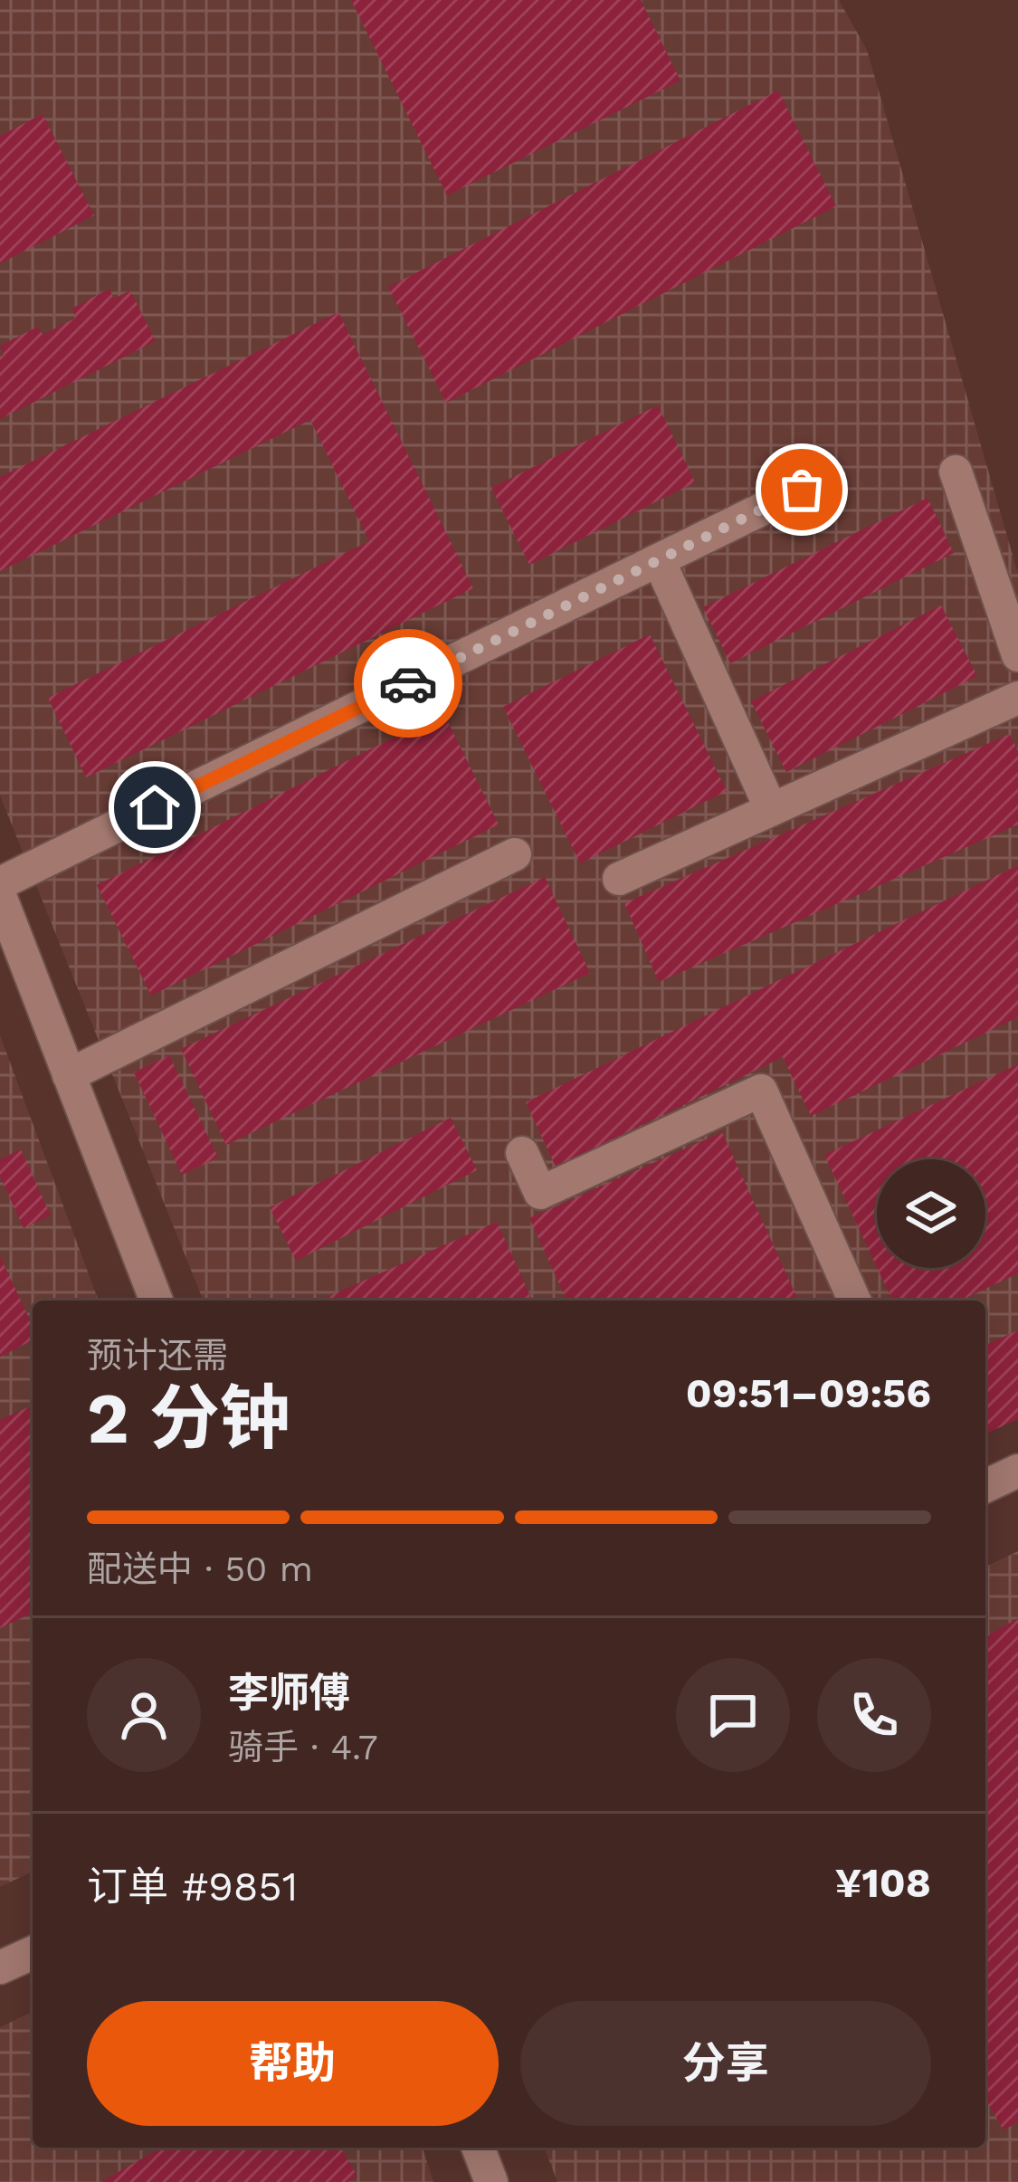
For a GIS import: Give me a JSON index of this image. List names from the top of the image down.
{
  "page": {
    "heading": ["2 分钟", "预计还需", "09:51–09:56"],
    "panel": [
      "李师傅",
      "骑手 · 4.7",
      "订单 #9851",
      "¥108"
    ],
    "bar": "配送中 · 50 m",
    "buttons": ["帮助", "分享"]
  }
}
